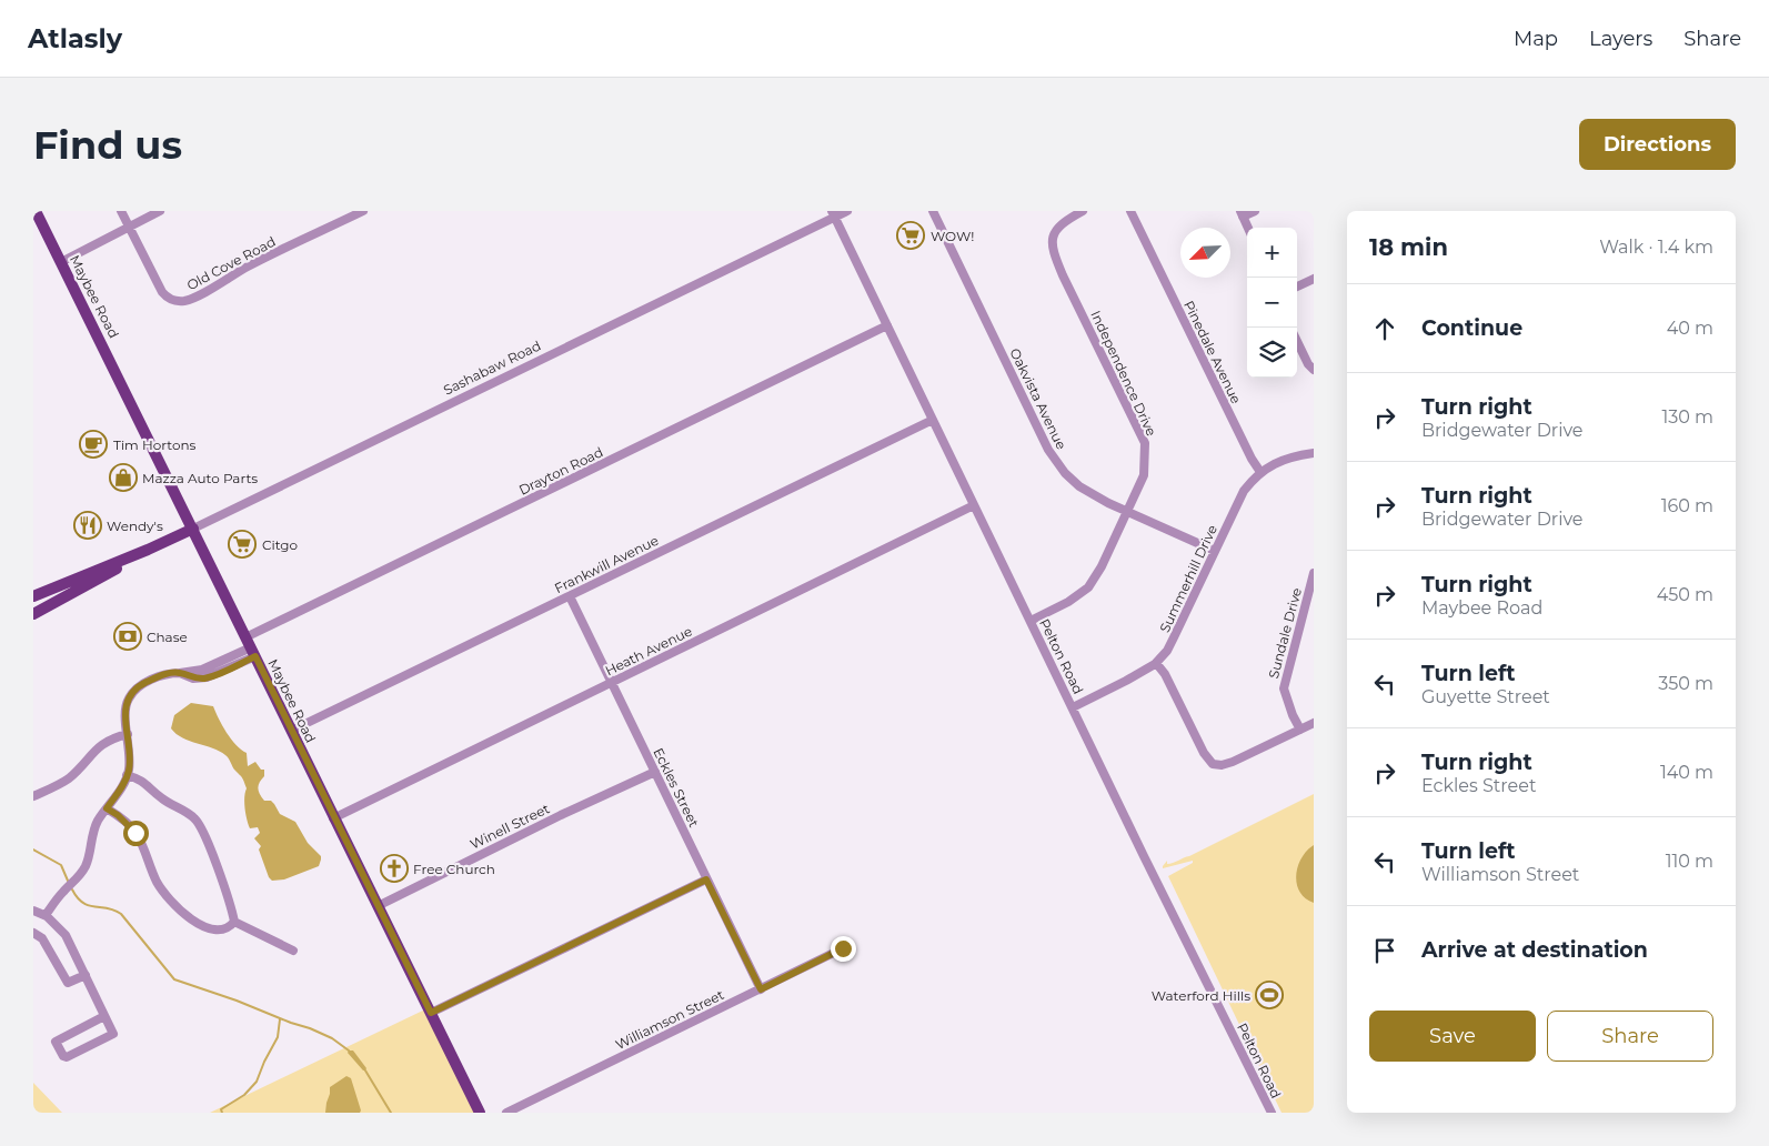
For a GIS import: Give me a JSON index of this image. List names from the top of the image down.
{
  "streets": {
    "main road": ["Maybee Road", "Sashabaw Road"],
    "street": [
      "Old Cove Road",
      "Pinedale Avenue",
      "Independence Drive",
      "Oakvista Avenue",
      "Drayton Road",
      "Frankwill Avenue",
      "Summerhill Drive",
      "Sundale Drive",
      "Heath Avenue",
      "Pelton Road",
      "Eckles Street",
      "Winell Street",
      "Williamson Street"
    ]
  },
  "crossings": [
    ["Maybee Road", "Sashabaw Road"],
    ["Maybee Road", "Drayton Road"],
    ["Maybee Road", "Frankwill Avenue"],
    ["Maybee Road", "Heath Avenue"],
    ["Maybee Road", "Winell Street"],
    ["Pinedale Avenue", "Summerhill Drive"],
    ["Sashabaw Road", "Pelton Road"],
    ["Independence Drive", "Oakvista Avenue"],
    ["Independence Drive", "Pelton Road"],
    ["Oakvista Avenue", "Summerhill Drive"],
    ["Drayton Road", "Pelton Road"],
    ["Frankwill Avenue", "Pelton Road"],
    ["Frankwill Avenue", "Eckles Street"],
    ["Summerhill Drive", "Pelton Road"],
    ["Heath Avenue", "Pelton Road"],
    ["Heath Avenue", "Eckles Street"],
    ["Eckles Street", "Winell Street"],
    ["Eckles Street", "Williamson Street"]
  ],
  "places": {
    "supermarket": ["WOW!", "Citgo"],
    "cafe": ["Tim Hortons"],
    "shop": ["Mazza Auto Parts"],
    "restaurant": ["Wendy's"],
    "bank": ["Chase"],
    "church": ["Free Church"],
    "sports": ["Waterford Hills"]
  },
  "north": "bottom left",
  "page": {
    "header": "Atlasly",
    "nav": ["Map", "Layers", "Share"],
    "buttons": [
      "Directions",
      ["Save", "Share"]
    ],
    "title": "Find us",
    "heading": ["18 min", "Walk · 1.4 km"],
    "map_buttons": ["+", "−"],
    "list": [
      ["Continue", "40 m"],
      ["Turn right", "Bridgewater Drive", "130 m"],
      ["Turn right", "Bridgewater Drive", "160 m"],
      ["Turn right", "Maybee Road", "450 m"],
      ["Turn left", "Guyette Street", "350 m"],
      ["Turn right", "Eckles Street", "140 m"],
      ["Turn left", "Williamson Street", "110 m"],
      "Arrive at destination"
    ]
  }
}
